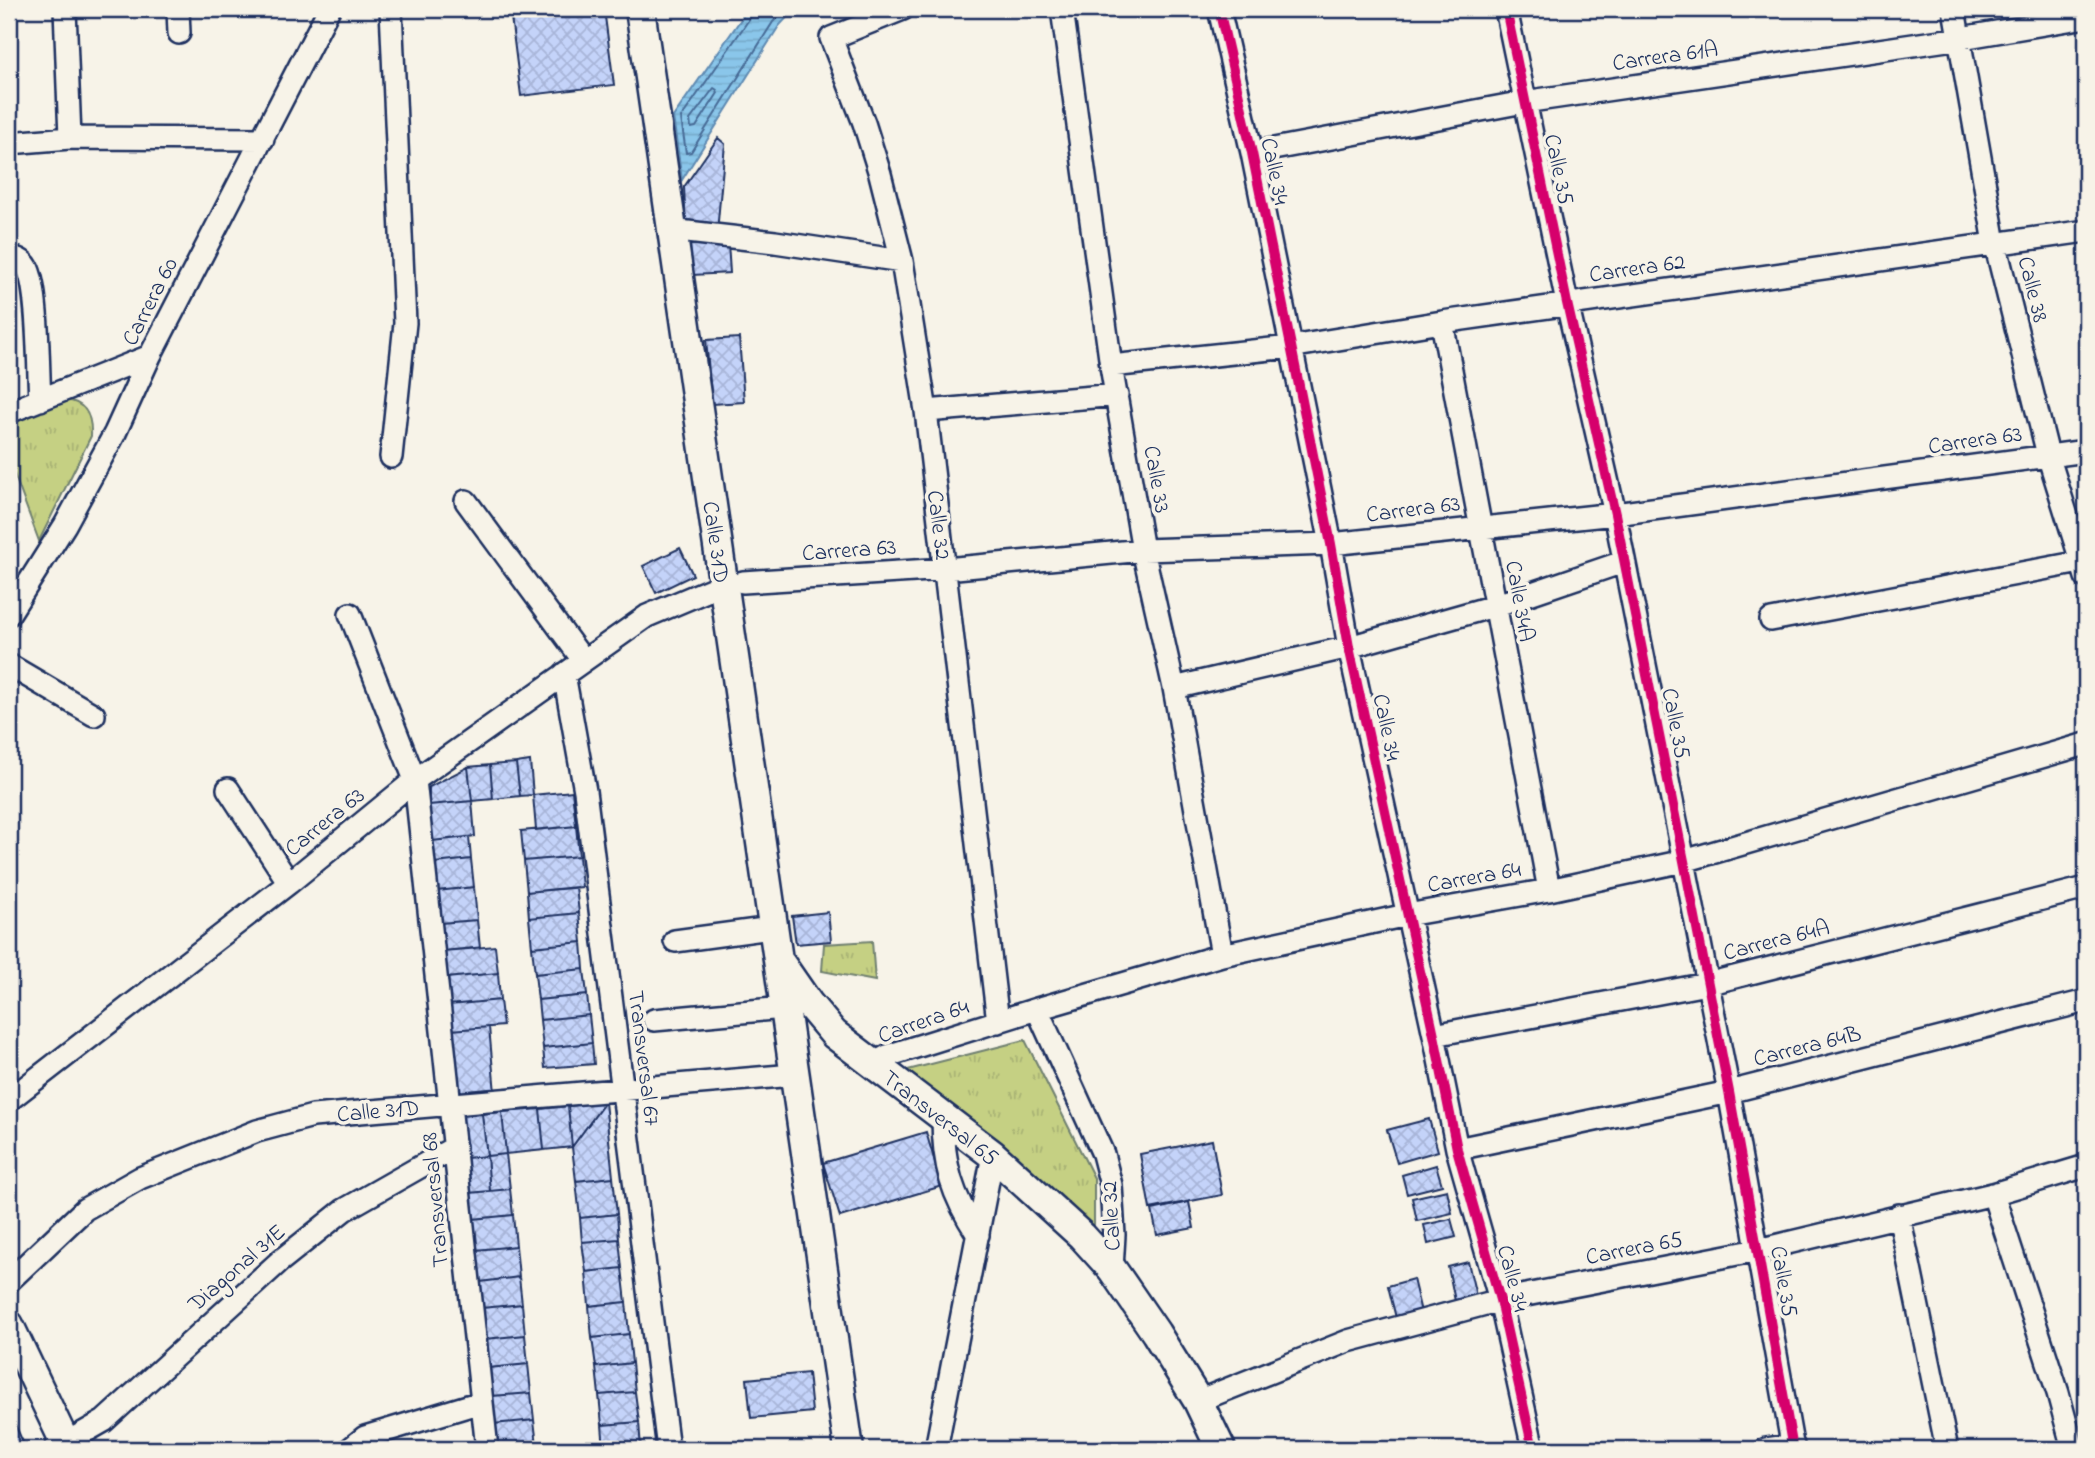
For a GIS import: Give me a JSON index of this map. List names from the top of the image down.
{
  "streets": {
    "street": [
      "Carrera 61A",
      "Calle 35",
      "Calle 34",
      "Carrera 62",
      "Calle 38",
      "Carrera 60",
      "Carrera 63",
      "Calle 33",
      "Calle 32",
      "Calle 31D",
      "Calle 34A",
      "Carrera 64",
      "Carrera 64A",
      "Carrera 64B",
      "Transversal 67",
      "Transversal 65",
      "Transversal 68",
      "Carrera 65",
      "Diagonal 31E"
    ]
  },
  "crossings": [
    ["Carrera 61A", "Calle 35"],
    ["Carrera 61A", "Calle 34"],
    ["Carrera 61A", "Calle 38"],
    ["Calle 35", "Carrera 62"],
    ["Calle 35", "Carrera 63"],
    ["Calle 35", "Carrera 64"],
    ["Calle 35", "Carrera 64A"],
    ["Calle 35", "Carrera 64B"],
    ["Calle 35", "Carrera 65"],
    ["Calle 34", "Carrera 62"],
    ["Calle 34", "Carrera 63"],
    ["Calle 34", "Carrera 64"],
    ["Calle 34", "Carrera 64A"],
    ["Calle 34", "Carrera 64B"],
    ["Calle 34", "Carrera 65"],
    ["Carrera 62", "Calle 38"],
    ["Carrera 62", "Calle 33"],
    ["Carrera 62", "Calle 34A"],
    ["Calle 38", "Carrera 63"],
    ["Carrera 63", "Calle 33"],
    ["Carrera 63", "Calle 32"],
    ["Carrera 63", "Calle 31D"],
    ["Carrera 63", "Calle 34A"],
    ["Carrera 63", "Transversal 67"],
    ["Carrera 63", "Transversal 68"],
    ["Calle 33", "Carrera 64"],
    ["Calle 32", "Carrera 64"],
    ["Calle 32", "Transversal 65"],
    ["Calle 32", "Carrera 65"],
    ["Calle 31D", "Transversal 67"],
    ["Calle 31D", "Transversal 65"],
    ["Calle 31D", "Transversal 68"],
    ["Calle 34A", "Carrera 64"],
    ["Carrera 64", "Transversal 65"],
    ["Transversal 68", "Diagonal 31E"]
  ]
}
